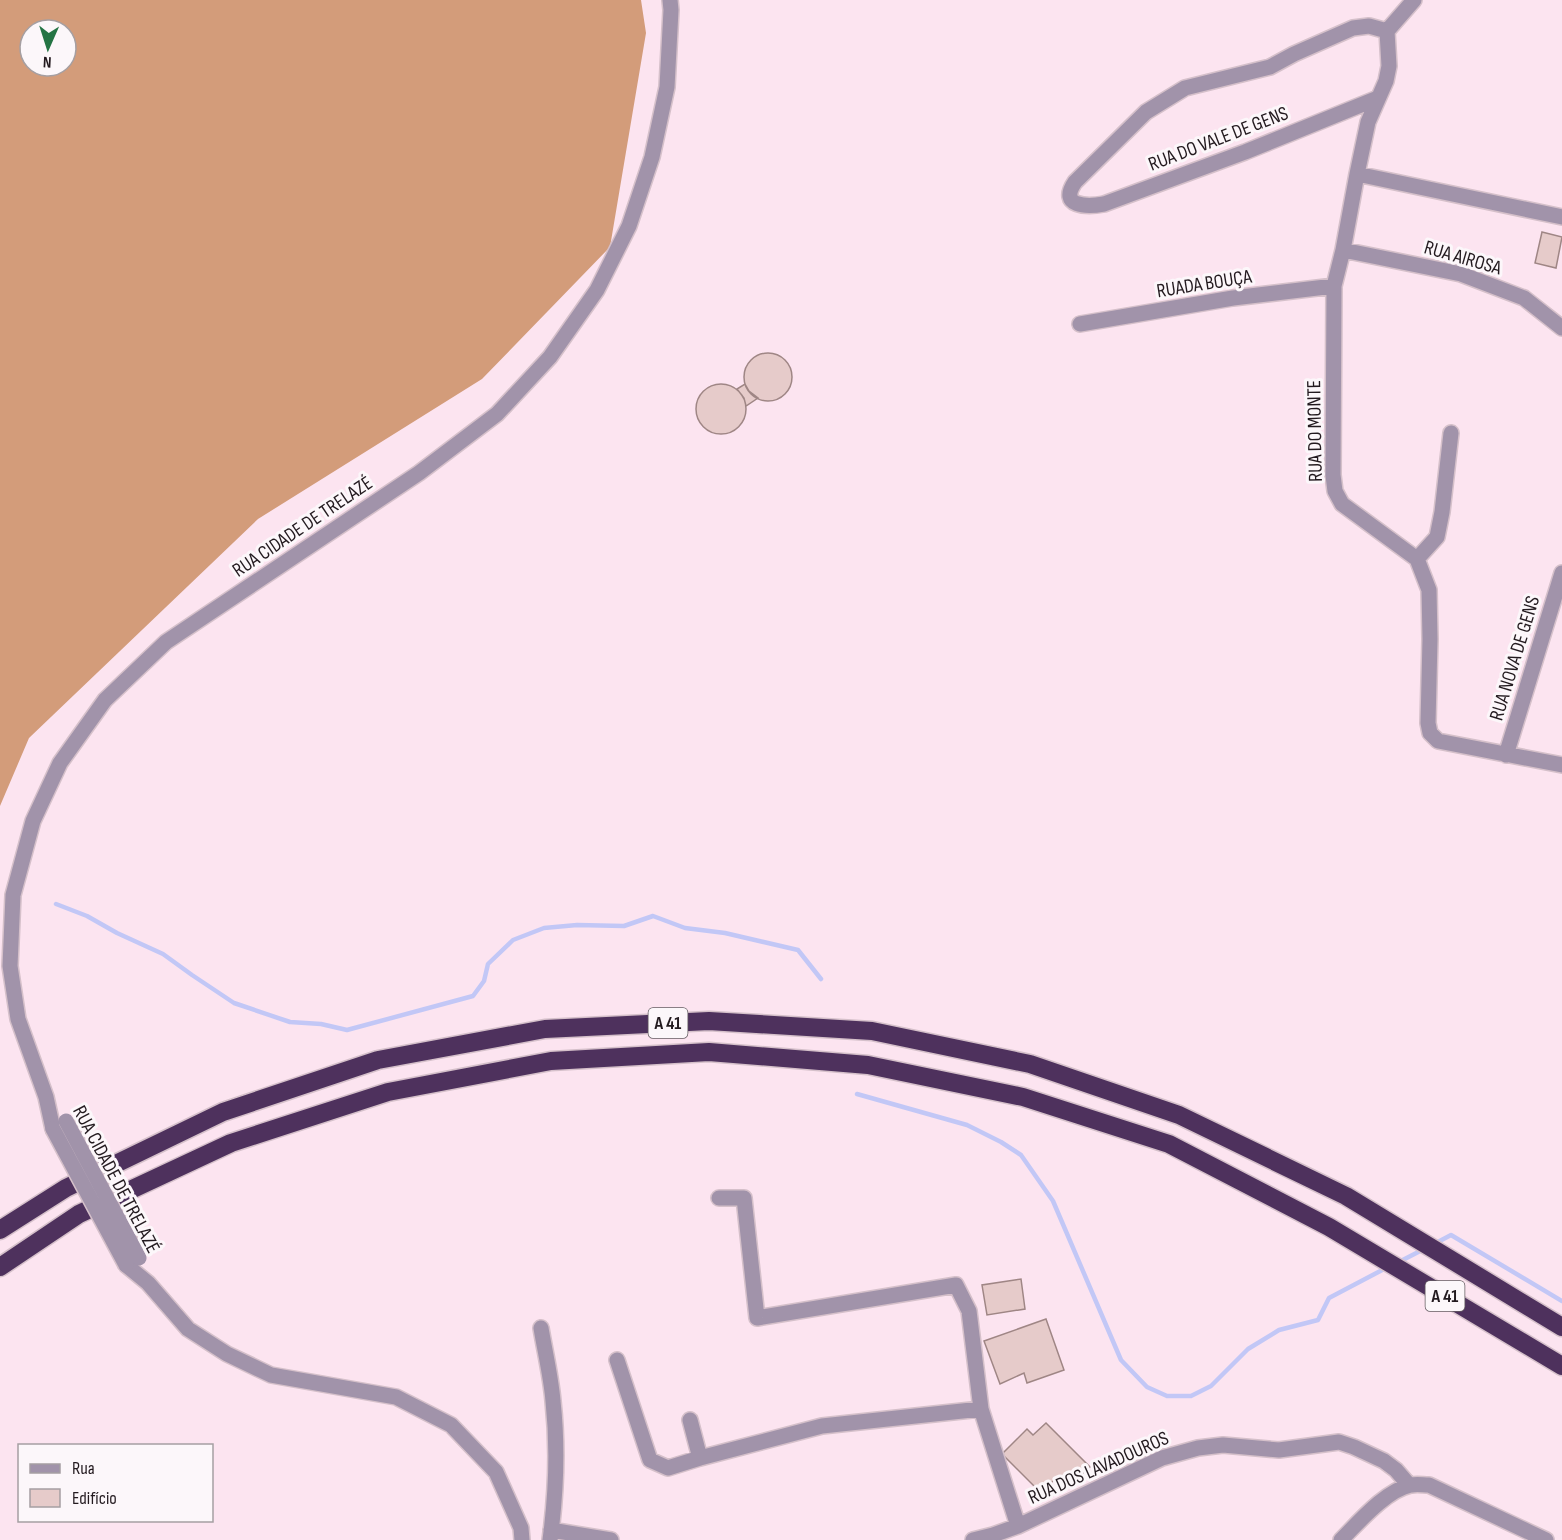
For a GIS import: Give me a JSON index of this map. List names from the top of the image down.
{
  "streets": {
    "highway": ["A 41"],
    "street": [
      "RUA DO VALE DE GENS",
      "RUA AIROSA",
      "RUADA BOUÇA",
      "RUA DO MONTE",
      "RUA CIDADE DE TRELAZÉ",
      "RUA NOVA DE GENS",
      "RUA DOS LAVADOUROS"
    ]
  },
  "crossings": [
    ["RUA DO VALE DE GENS", "RUA DO MONTE"],
    ["RUA AIROSA", "RUA DO MONTE"],
    ["RUADA BOUÇA", "RUA DO MONTE"]
  ],
  "legend": ["Rua", "Edifício"],
  "north": "bottom"
}
